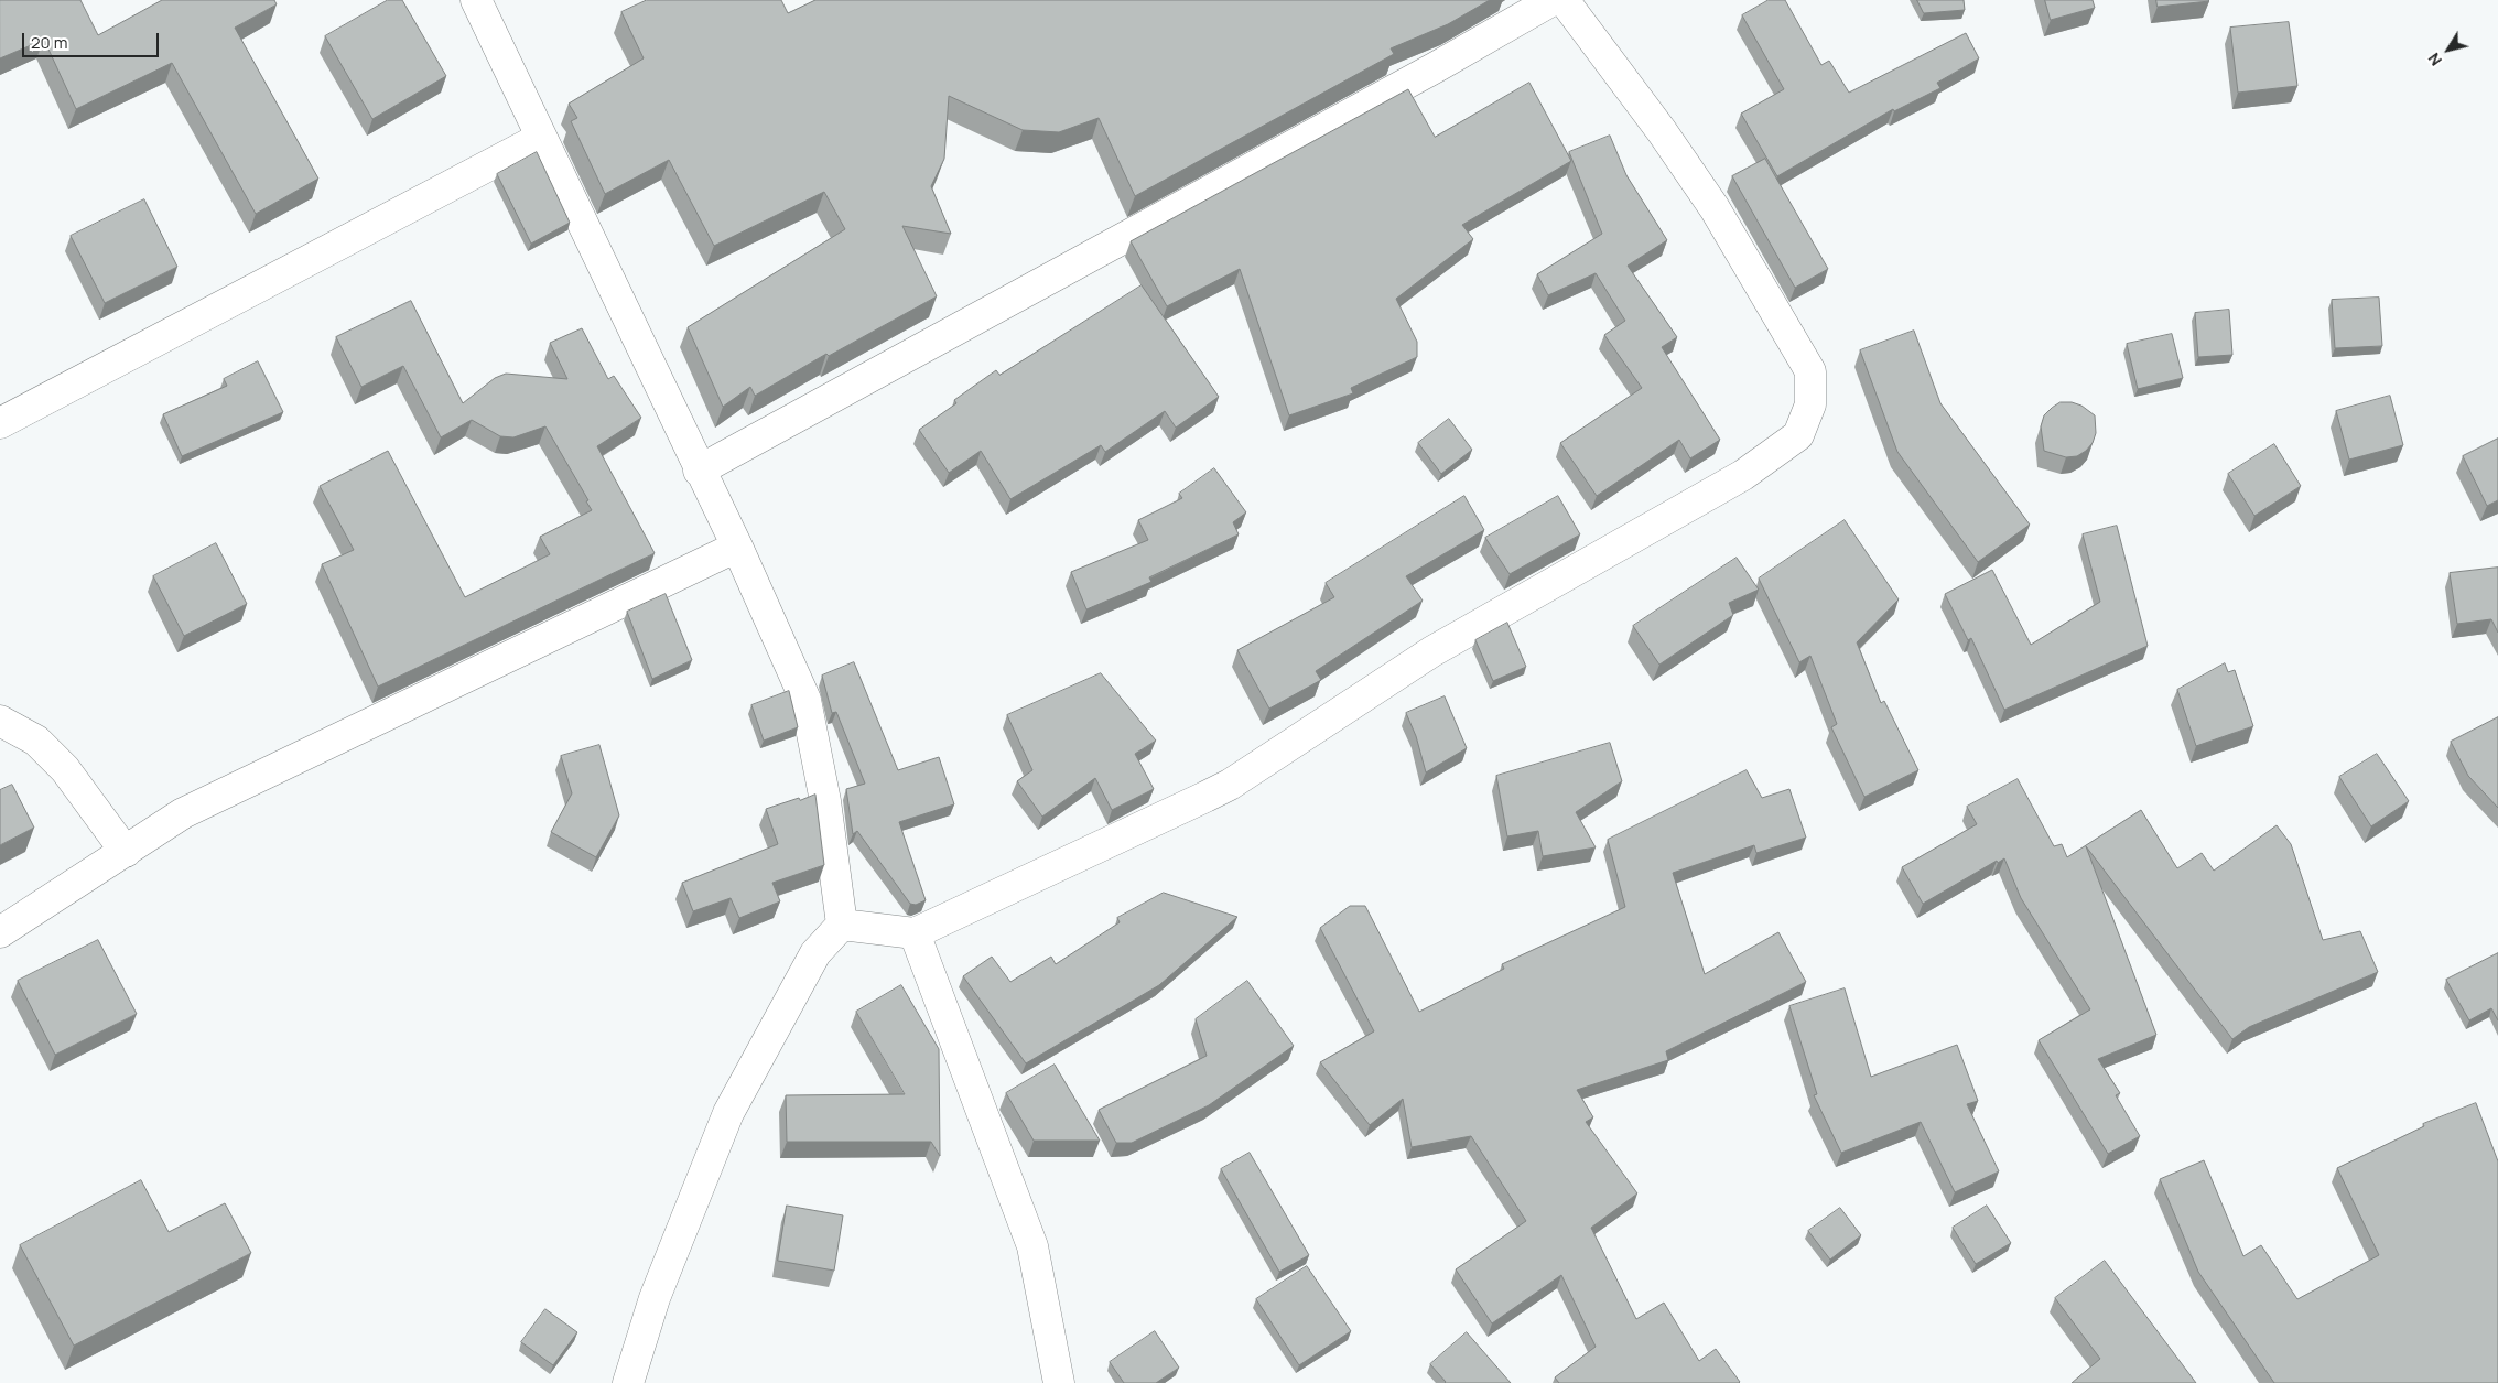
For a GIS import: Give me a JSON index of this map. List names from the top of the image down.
{
  "scale_bar": "20 m",
  "north": "bottom left"
}
